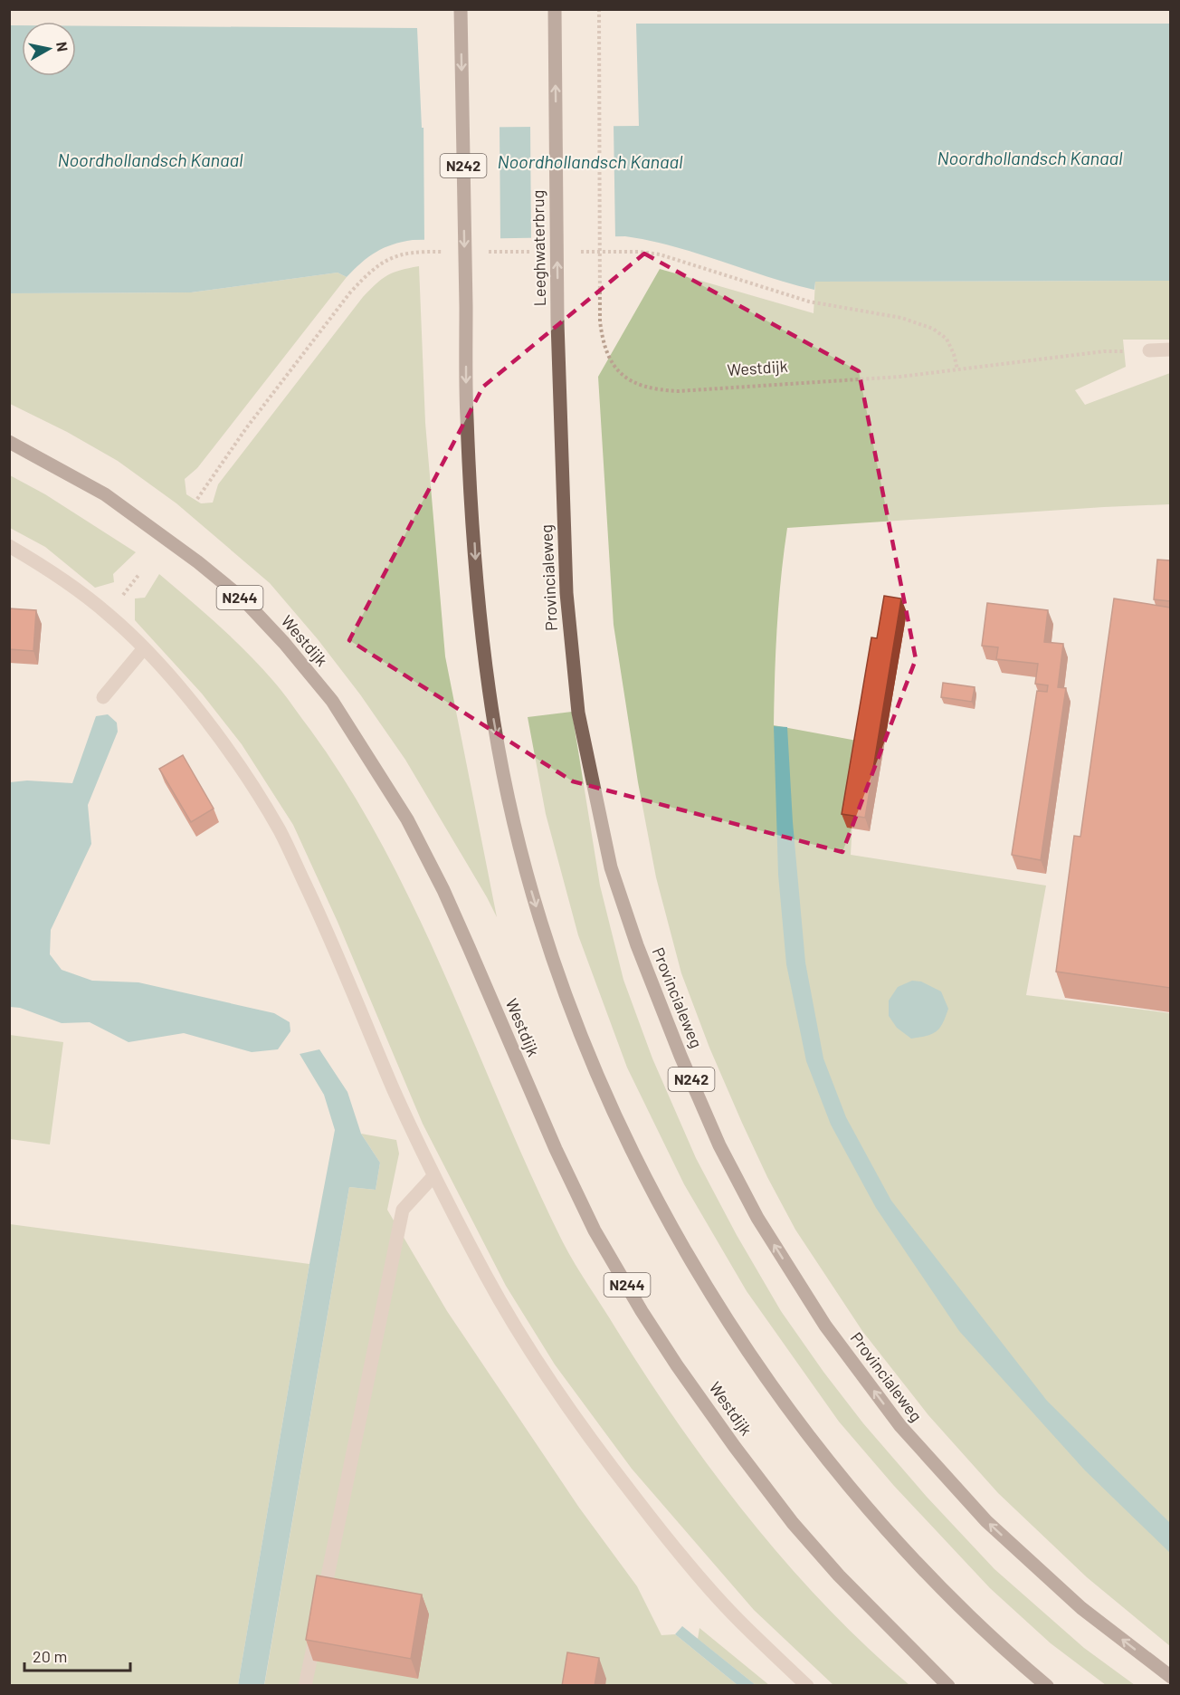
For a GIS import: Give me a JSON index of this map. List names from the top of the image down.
{
  "streets": {
    "main road": [
      "N242",
      "Leeghwaterbrug",
      "Westdijk",
      "Provincialeweg",
      "N244"
    ]
  },
  "crossings": [
    ["Leeghwaterbrug", "Provincialeweg"]
  ],
  "water": ["Noordhollandsch Kanaal"],
  "scale_bar": "20 m",
  "north": "right"
}
